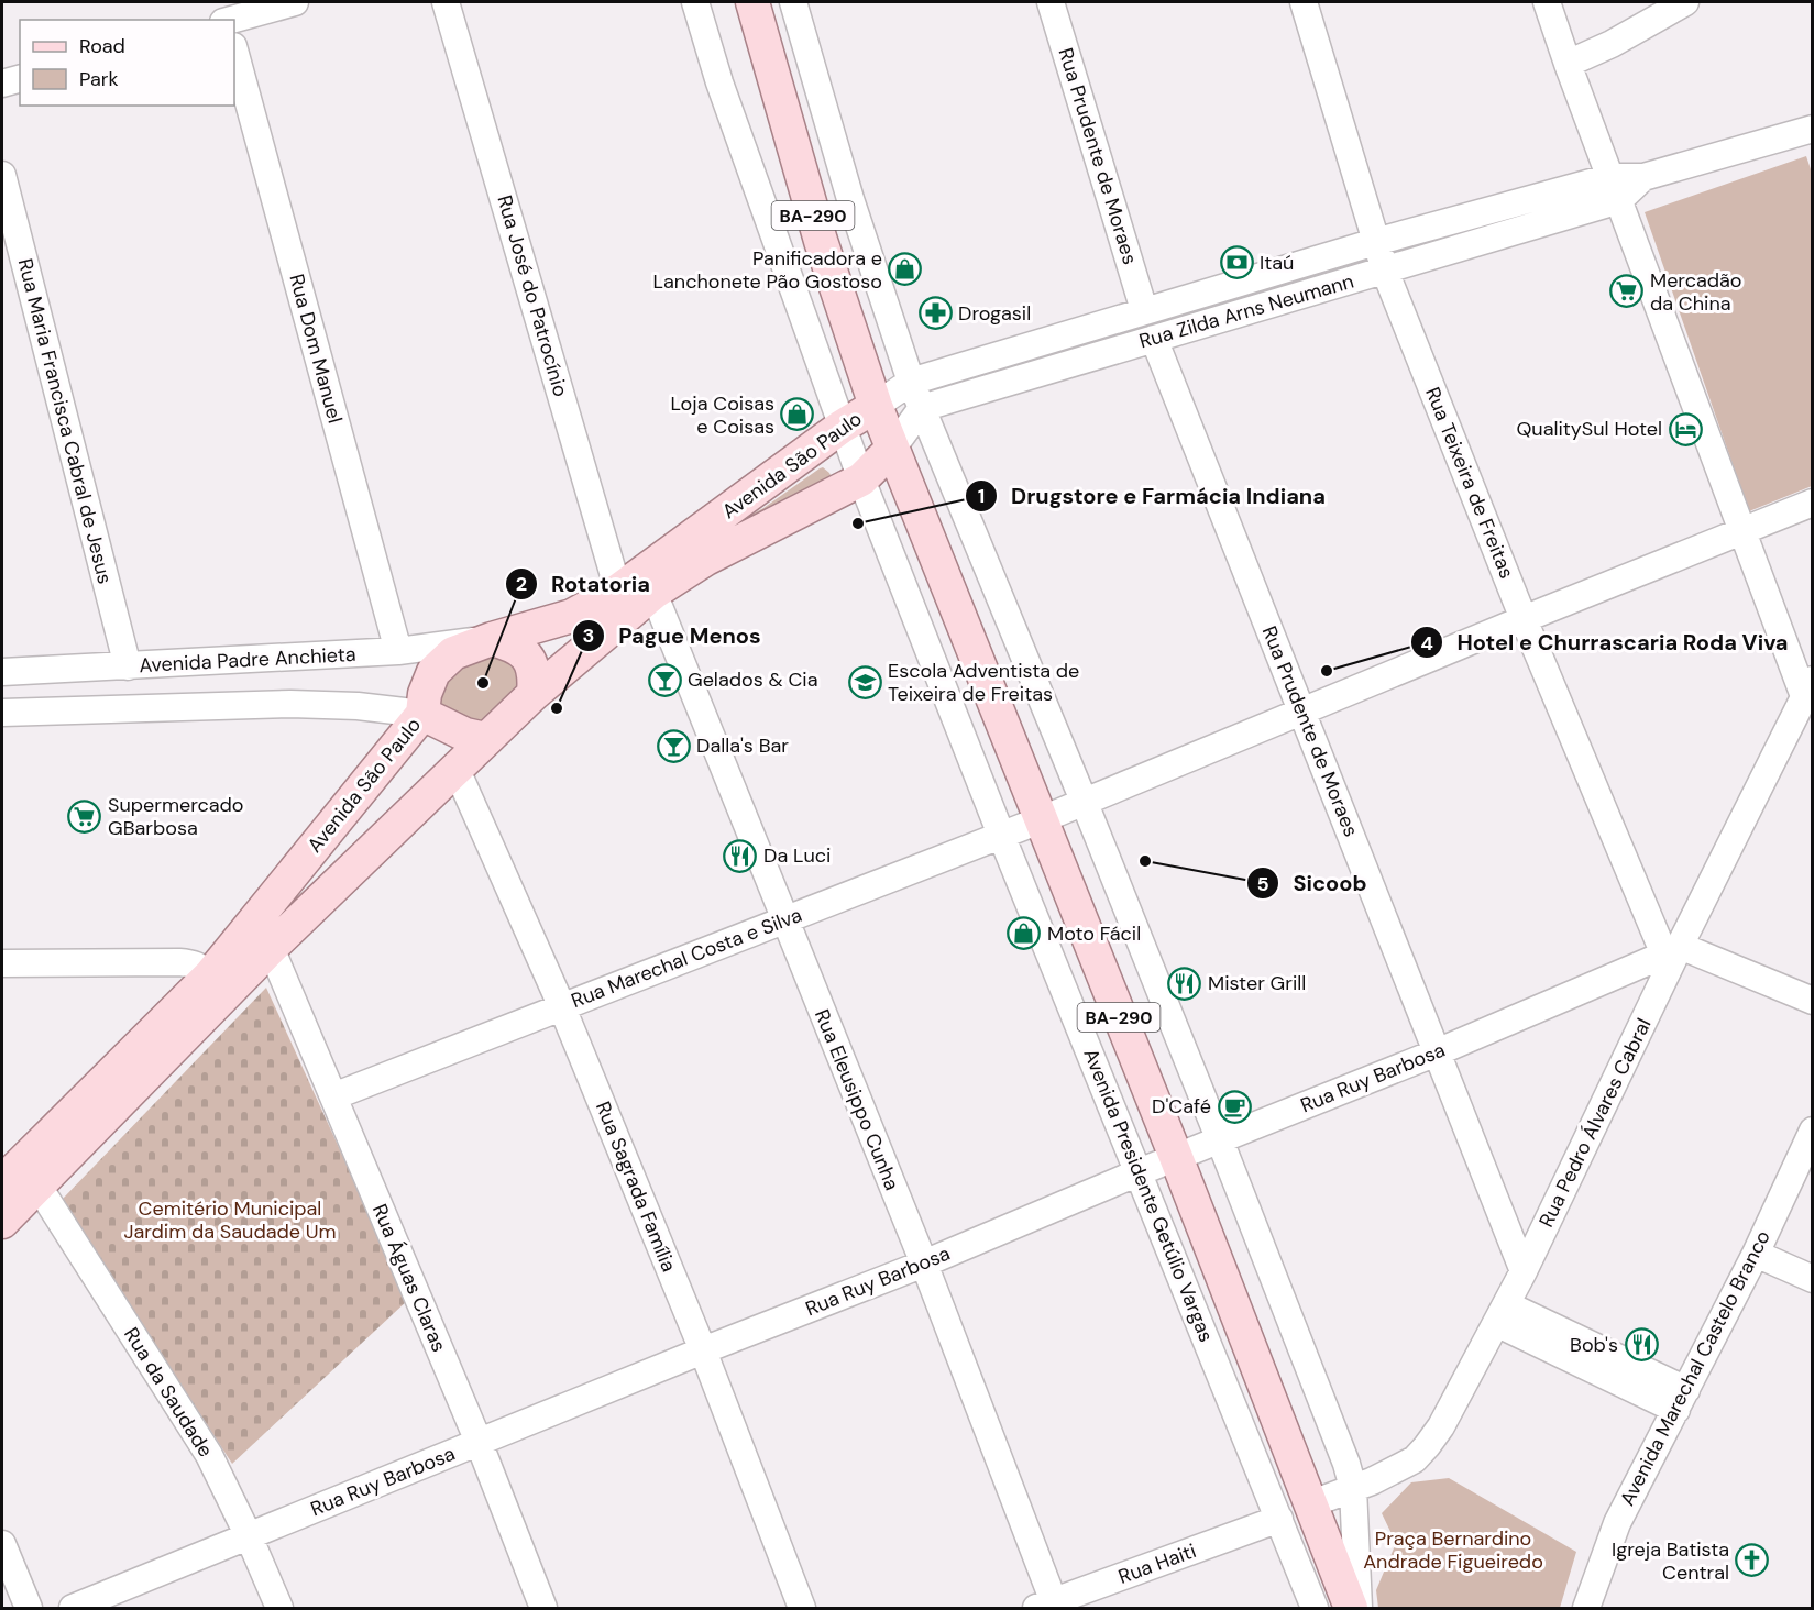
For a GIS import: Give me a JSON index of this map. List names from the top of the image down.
{
  "streets": {
    "main road": ["BA-290", "Avenida São Paulo", "Avenida Presidente Getúlio Vargas"],
    "street": [
      "Rua Prudente de Moraes",
      "Rua José do Patrocínio",
      "Rua Zilda Arns Neumann",
      "Rua Dom Manuel",
      "Rua Maria Francisca Cabral de Jesus",
      "Rua Teixeira de Freitas",
      "Avenida Padre Anchieta",
      "Rua Marechal Costa e Silva",
      "Rua Ruy Barbosa",
      "Rua Eleusippo Cunha",
      "Rua Pedro Álvares Cabral",
      "Rua Sagrada Família",
      "Rua Águas Claras",
      "Avenida Marechal Castelo Branco",
      "Rua da Saudade",
      "Rua Haiti"
    ]
  },
  "crossings": [
    ["Rua Prudente de Moraes", "Rua Zilda Arns Neumann"],
    ["Rua Prudente de Moraes", "Rua Ruy Barbosa"],
    ["Rua Prudente de Moraes", "Rua Pedro Álvares Cabral"],
    ["Rua José do Patrocínio", "Avenida São Paulo"],
    ["Rua Zilda Arns Neumann", "Avenida São Paulo"],
    ["Rua Zilda Arns Neumann", "Rua Teixeira de Freitas"],
    ["Rua Zilda Arns Neumann", "Avenida Presidente Getúlio Vargas"],
    ["Rua Dom Manuel", "Avenida Padre Anchieta"],
    ["Rua Maria Francisca Cabral de Jesus", "Avenida Padre Anchieta"],
    ["Avenida São Paulo", "Avenida Padre Anchieta"],
    ["Avenida São Paulo", "Rua Eleusippo Cunha"],
    ["Avenida São Paulo", "Rua Sagrada Família"],
    ["Avenida São Paulo", "Avenida Presidente Getúlio Vargas"],
    ["Avenida São Paulo", "Rua Águas Claras"],
    ["Avenida São Paulo", "Rua da Saudade"],
    ["Rua Teixeira de Freitas", "Rua Ruy Barbosa"],
    ["Rua Teixeira de Freitas", "Rua Pedro Álvares Cabral"],
    ["Rua Marechal Costa e Silva", "Rua Eleusippo Cunha"],
    ["Rua Marechal Costa e Silva", "Rua Sagrada Família"],
    ["Rua Marechal Costa e Silva", "Avenida Presidente Getúlio Vargas"],
    ["Rua Marechal Costa e Silva", "Rua Águas Claras"],
    ["Rua Ruy Barbosa", "Rua Eleusippo Cunha"],
    ["Rua Ruy Barbosa", "Rua Pedro Álvares Cabral"],
    ["Rua Ruy Barbosa", "Rua Sagrada Família"],
    ["Rua Ruy Barbosa", "Avenida Presidente Getúlio Vargas"],
    ["Rua Ruy Barbosa", "Rua Águas Claras"],
    ["Rua Ruy Barbosa", "Rua da Saudade"],
    ["Rua Eleusippo Cunha", "Rua Haiti"],
    ["Rua Pedro Álvares Cabral", "Avenida Presidente Getúlio Vargas"],
    ["Avenida Presidente Getúlio Vargas", "Rua Haiti"]
  ],
  "parks": ["Cemitério Municipal Jardim da Saudade Um", "Praça Bernardino Andrade Figueiredo"],
  "places": {
    "bank": ["Itaú"],
    "shop": ["Panificadora e Lanchonete Pão Gostoso", "Loja Coisas e Coisas", "Moto Fácil"],
    "supermarket": ["Mercadão da China", "Supermercado GBarbosa"],
    "pharmacy": ["Drogasil"],
    "hotel": ["QualitySul Hotel"],
    "other": [
      "Drugstore e Farmácia Indiana",
      "Hotel e Churrascaria Roda Viva",
      "Rotatoria",
      "Pague Menos",
      "Sicoob"
    ],
    "bar": ["Gelados & Cia", "Dalla's Bar"],
    "school or university": ["Escola Adventista de Teixeira de Freitas"],
    "restaurant": ["Da Luci", "Mister Grill", "Bob's"],
    "cafe": ["D'Café"],
    "church": ["Igreja Batista Central"]
  },
  "legend": ["Road", "Park"]
}
